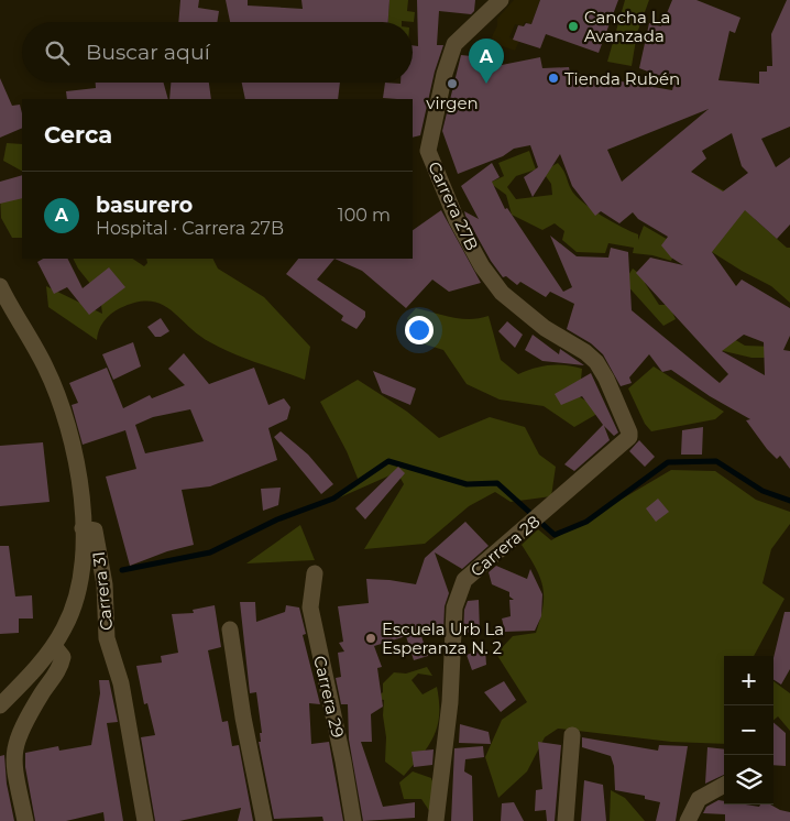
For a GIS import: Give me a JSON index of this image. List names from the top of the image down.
{
  "streets": {
    "street": [
      "Carrera 27B",
      "Carrera 28",
      "Carrera 31",
      "Carrera 29"
    ]
  },
  "crossings": [
    ["Carrera 27B", "Carrera 28"]
  ],
  "places": [
    "Cancha La Avanzada",
    "Tienda Rubén",
    "virgen",
    "Escuela Urb La Esperanza N. 2"
  ],
  "page": {
    "search": "Buscar aquí",
    "pins": "A",
    "heading": "Cerca",
    "list": [
      {
        "mark": "A",
        "name": "basurero",
        "note": "Hospital · Carrera 27B",
        "value": "100 m"
      }
    ],
    "map_buttons": ["+", "−"]
  }
}
